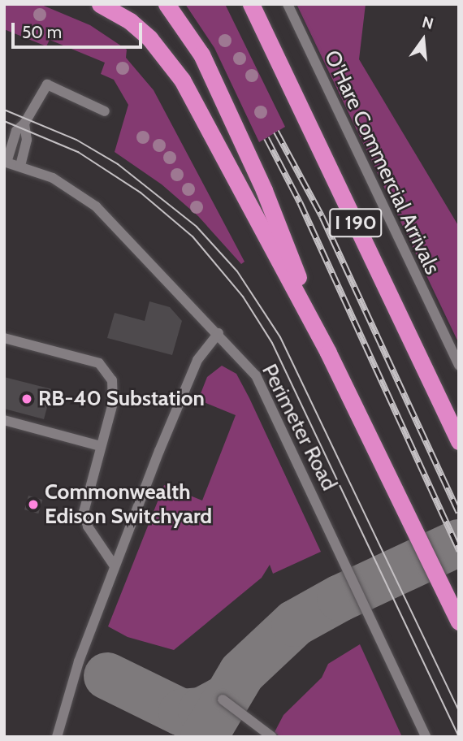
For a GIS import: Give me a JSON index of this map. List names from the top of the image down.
{
  "streets": {
    "highway": ["I 190"],
    "lane": ["O'Hare Commercial Arrivals", "Perimeter Road"]
  },
  "places": ["RB-40 Substation", "Commonwealth Edison Switchyard"],
  "scale_bar": "50 m",
  "north": "top"
}
